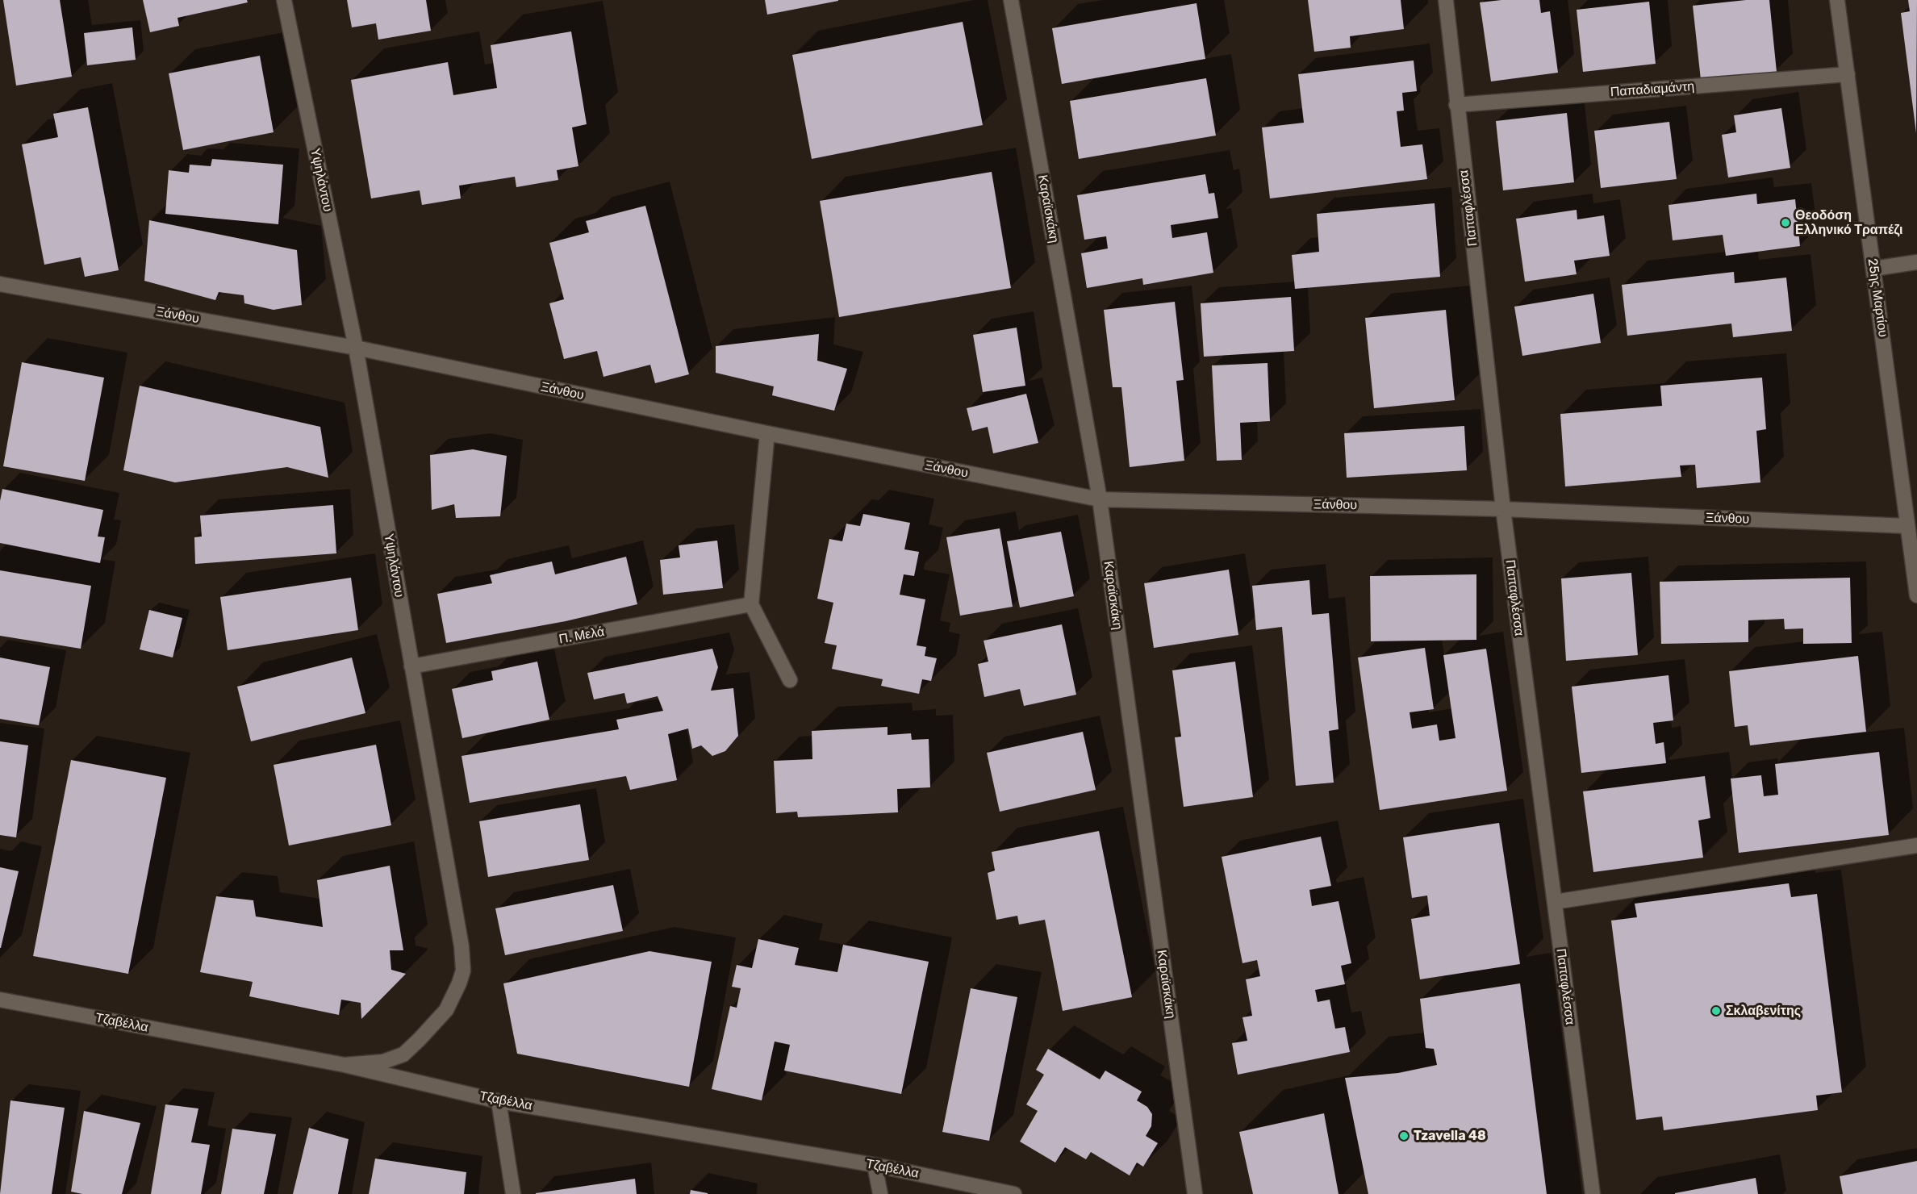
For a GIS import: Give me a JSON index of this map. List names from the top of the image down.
{
  "streets": {
    "street": [
      "Παπαδιαμάντη",
      "Υψηλάντου",
      "Παπαφλέσσα",
      "Καραϊσκάκη",
      "25ης Μαρτίου",
      "Ξάνθου",
      "Π. Μελά",
      "Τζαβέλλα"
    ]
  },
  "crossings": [
    ["Παπαδιαμάντη", "Παπαφλέσσα"],
    ["Παπαδιαμάντη", "25ης Μαρτίου"],
    ["Υψηλάντου", "Ξάνθου"],
    ["Υψηλάντου", "Π. Μελά"],
    ["Υψηλάντου", "Τζαβέλλα"],
    ["Παπαφλέσσα", "Ξάνθου"],
    ["Καραϊσκάκη", "Ξάνθου"],
    ["25ης Μαρτίου", "Ξάνθου"]
  ],
  "places": ["Θεοδόση Ελληνικό Τραπέζι", "Σκλαβενίτης", "Tzavella 48"]
}
